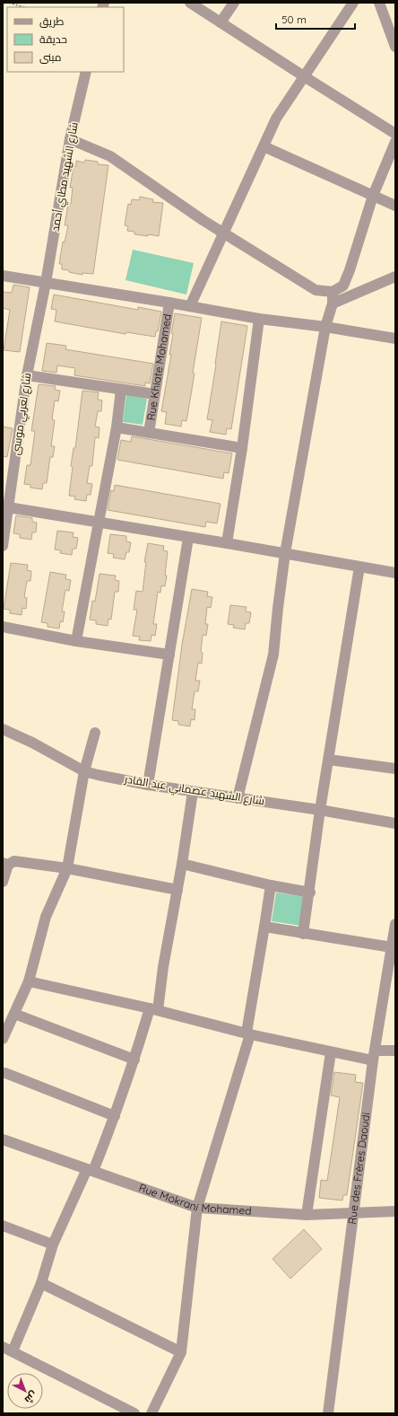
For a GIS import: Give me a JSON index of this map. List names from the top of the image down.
{
  "streets": {
    "street": [
      "شارع الشهيد مطاي أحمد",
      "Rue Khiate Mohamed",
      "شارع لعربي موسى",
      "شارع الشهيد عصماني عبد القادر",
      "Rue des Frères Daoudi",
      "Rue Mokrani Mohamed"
    ]
  },
  "crossings": [
    ["شارع الشهيد مطاي أحمد", "شارع لعربي موسى"],
    ["Rue des Frères Daoudi", "Rue Mokrani Mohamed"]
  ],
  "legend": ["طريق", "حديقة", "مبنى"],
  "scale_bar": "50 m",
  "north": "bottom right"
}
